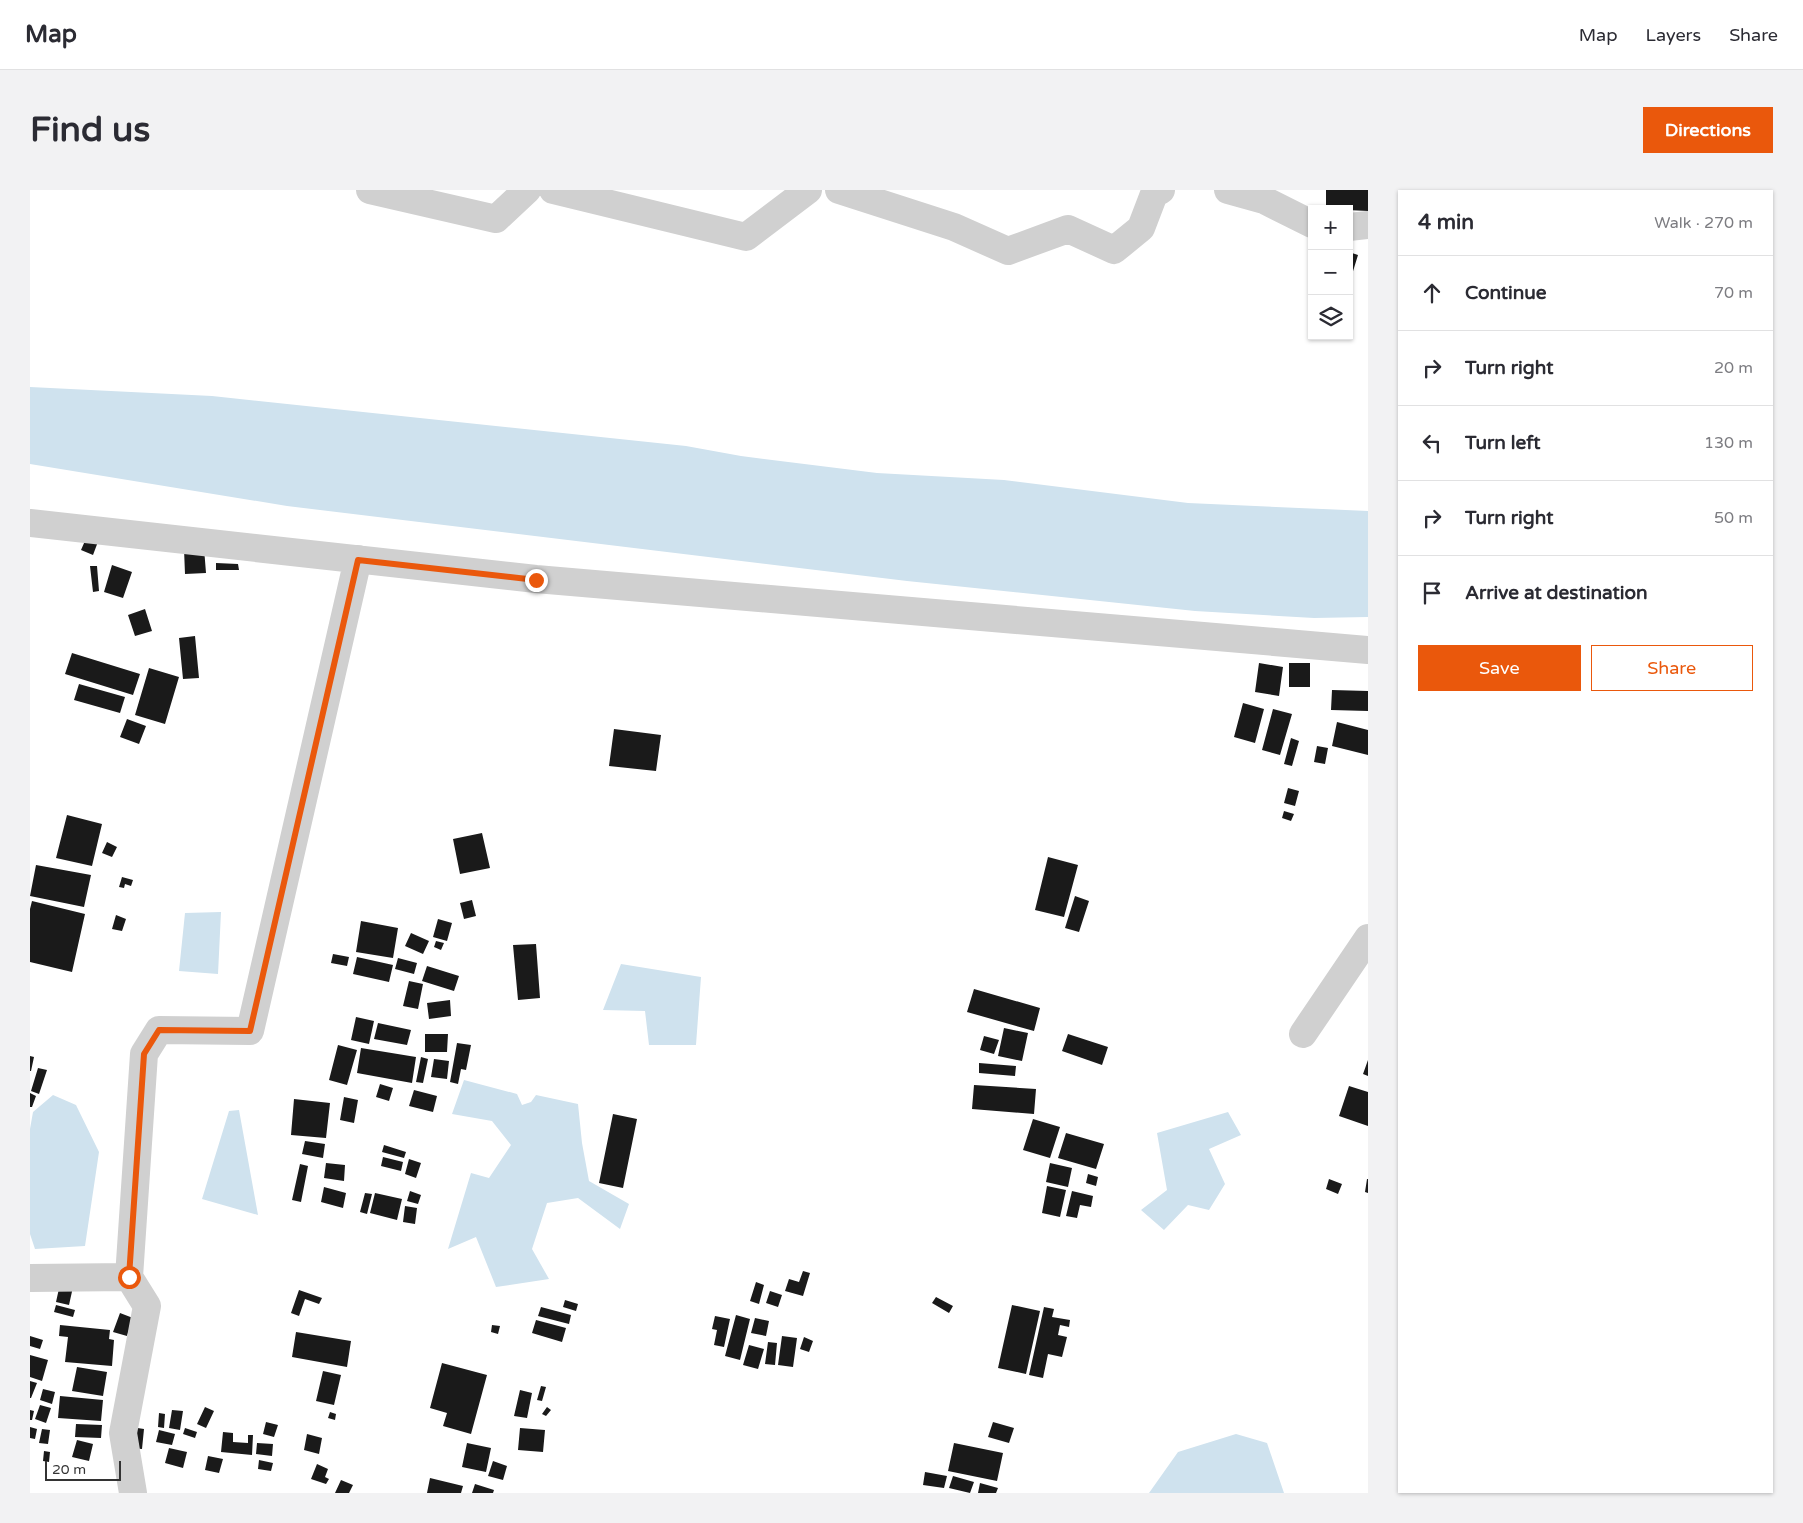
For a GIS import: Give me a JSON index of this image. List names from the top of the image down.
{
  "scale_bar": "20 m",
  "page": {
    "header": "Map",
    "nav": ["Map", "Layers", "Share"],
    "buttons": [
      "Directions",
      ["Save", "Share"]
    ],
    "title": "Find us",
    "heading": ["4 min", "Walk · 270 m"],
    "map_buttons": ["+", "−"],
    "list": [
      ["Continue", "70 m"],
      ["Turn right", "20 m"],
      ["Turn left", "130 m"],
      ["Turn right", "50 m"],
      "Arrive at destination"
    ],
    "scale": "20 m"
  }
}
